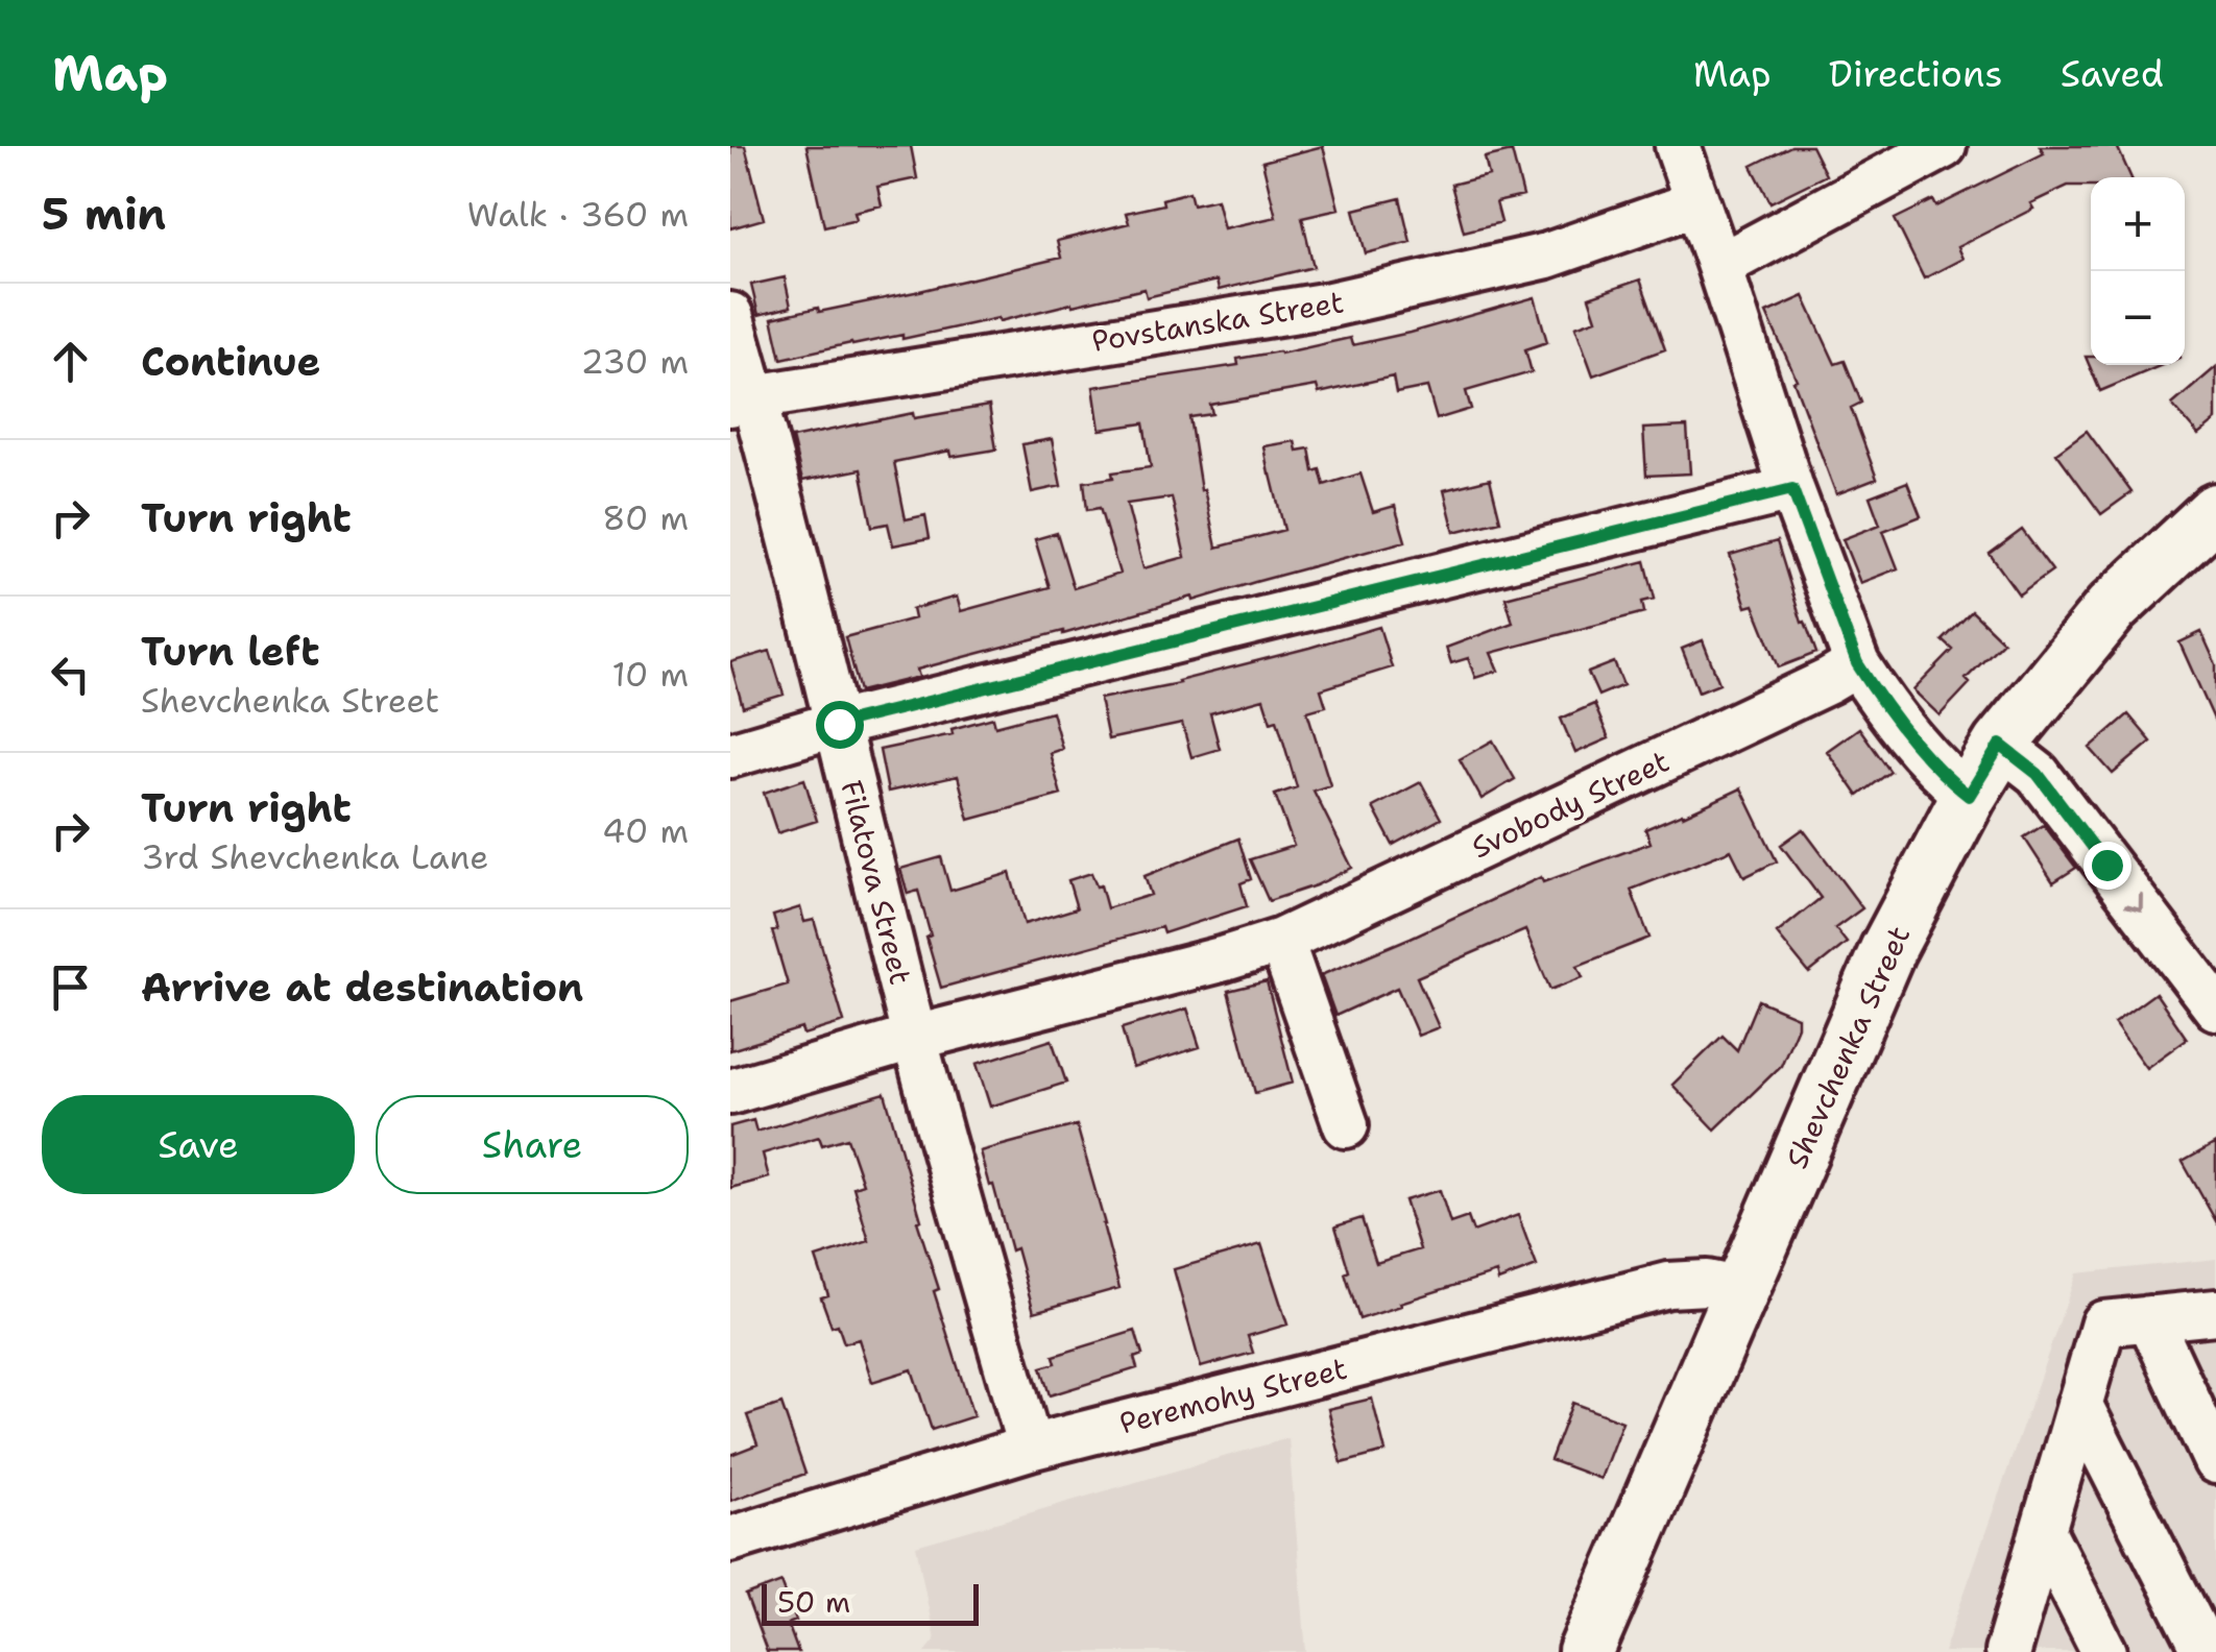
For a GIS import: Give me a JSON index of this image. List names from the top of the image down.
{
  "streets": {
    "main road": ["Shevchenka Street"],
    "street": [
      "Povstanska Street",
      "Svobody Street",
      "Filatova Street",
      "Peremohy Street"
    ]
  },
  "crossings": [
    ["Povstanska Street", "Filatova Street"],
    ["Svobody Street", "Filatova Street"],
    ["Filatova Street", "Peremohy Street"],
    ["Shevchenka Street", "Peremohy Street"]
  ],
  "scale_bar": "50 m",
  "page": {
    "header": "Map",
    "nav": ["Map", "Directions", "Saved"],
    "heading": ["5 min", "Walk · 360 m"],
    "map_buttons": ["+", "−"],
    "list": [
      ["Continue", "230 m"],
      ["Turn right", "80 m"],
      ["Turn left", "Shevchenka Street", "10 m"],
      ["Turn right", "3rd Shevchenka Lane", "40 m"],
      "Arrive at destination"
    ],
    "buttons": ["Save", "Share"],
    "scale": "50 m"
  }
}
